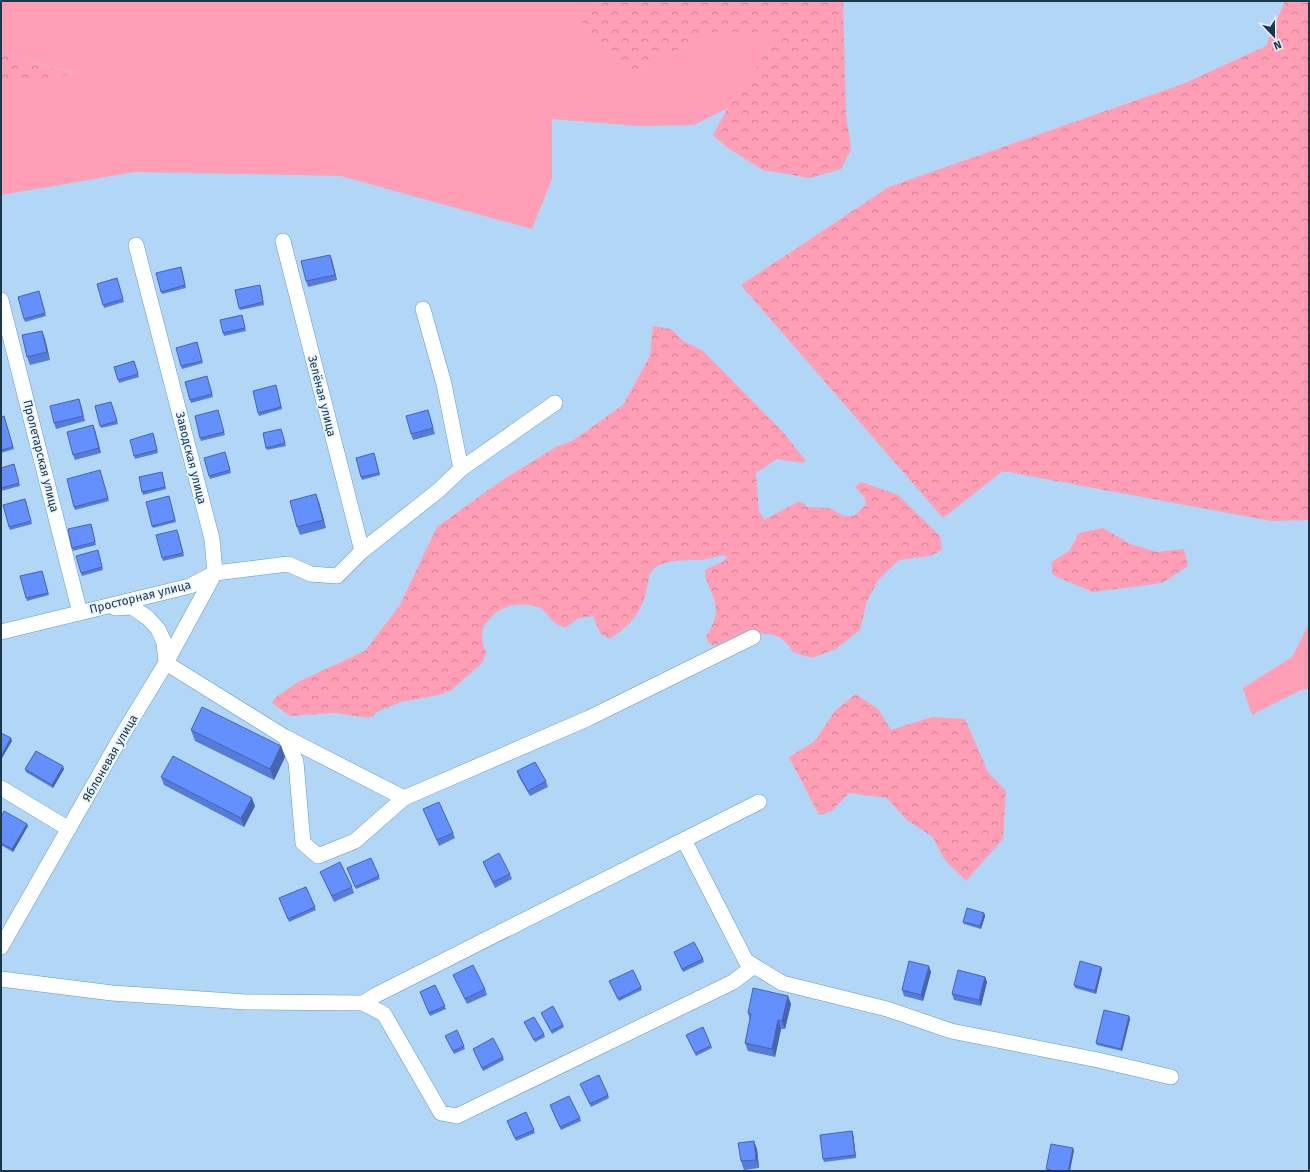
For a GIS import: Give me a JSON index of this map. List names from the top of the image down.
{
  "streets": {
    "street": [
      "Зелёная улица",
      "Пролетарская улица",
      "Заводская улица",
      "Просторная улица",
      "Яблоневая улица"
    ]
  },
  "crossings": [
    ["Зелёная улица", "Просторная улица"],
    ["Пролетарская улица", "Просторная улица"],
    ["Заводская улица", "Просторная улица"]
  ],
  "north": "bottom"
}
